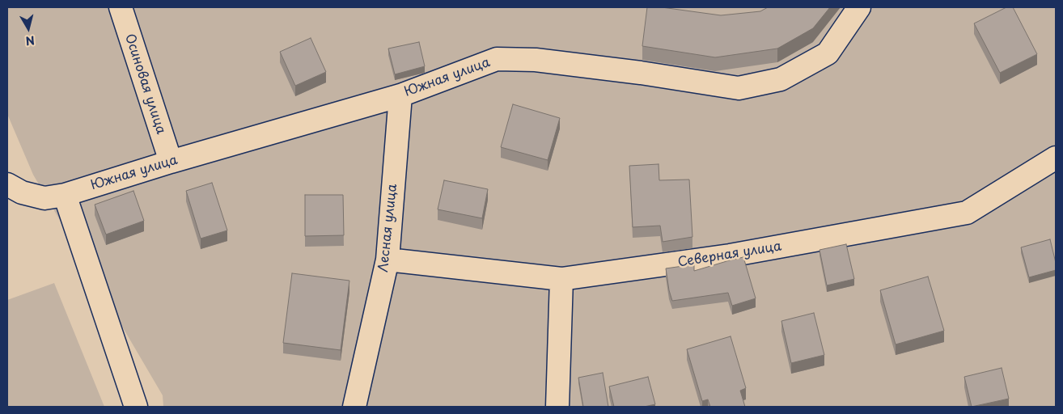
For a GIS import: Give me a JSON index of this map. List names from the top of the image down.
{
  "streets": {
    "street": [
      "Южная улица",
      "Осиновая улица",
      "Лесная улица",
      "Северная улица"
    ]
  },
  "crossings": [
    ["Южная улица", "Осиновая улица"],
    ["Южная улица", "Лесная улица"],
    ["Лесная улица", "Северная улица"]
  ],
  "north": "bottom"
}
